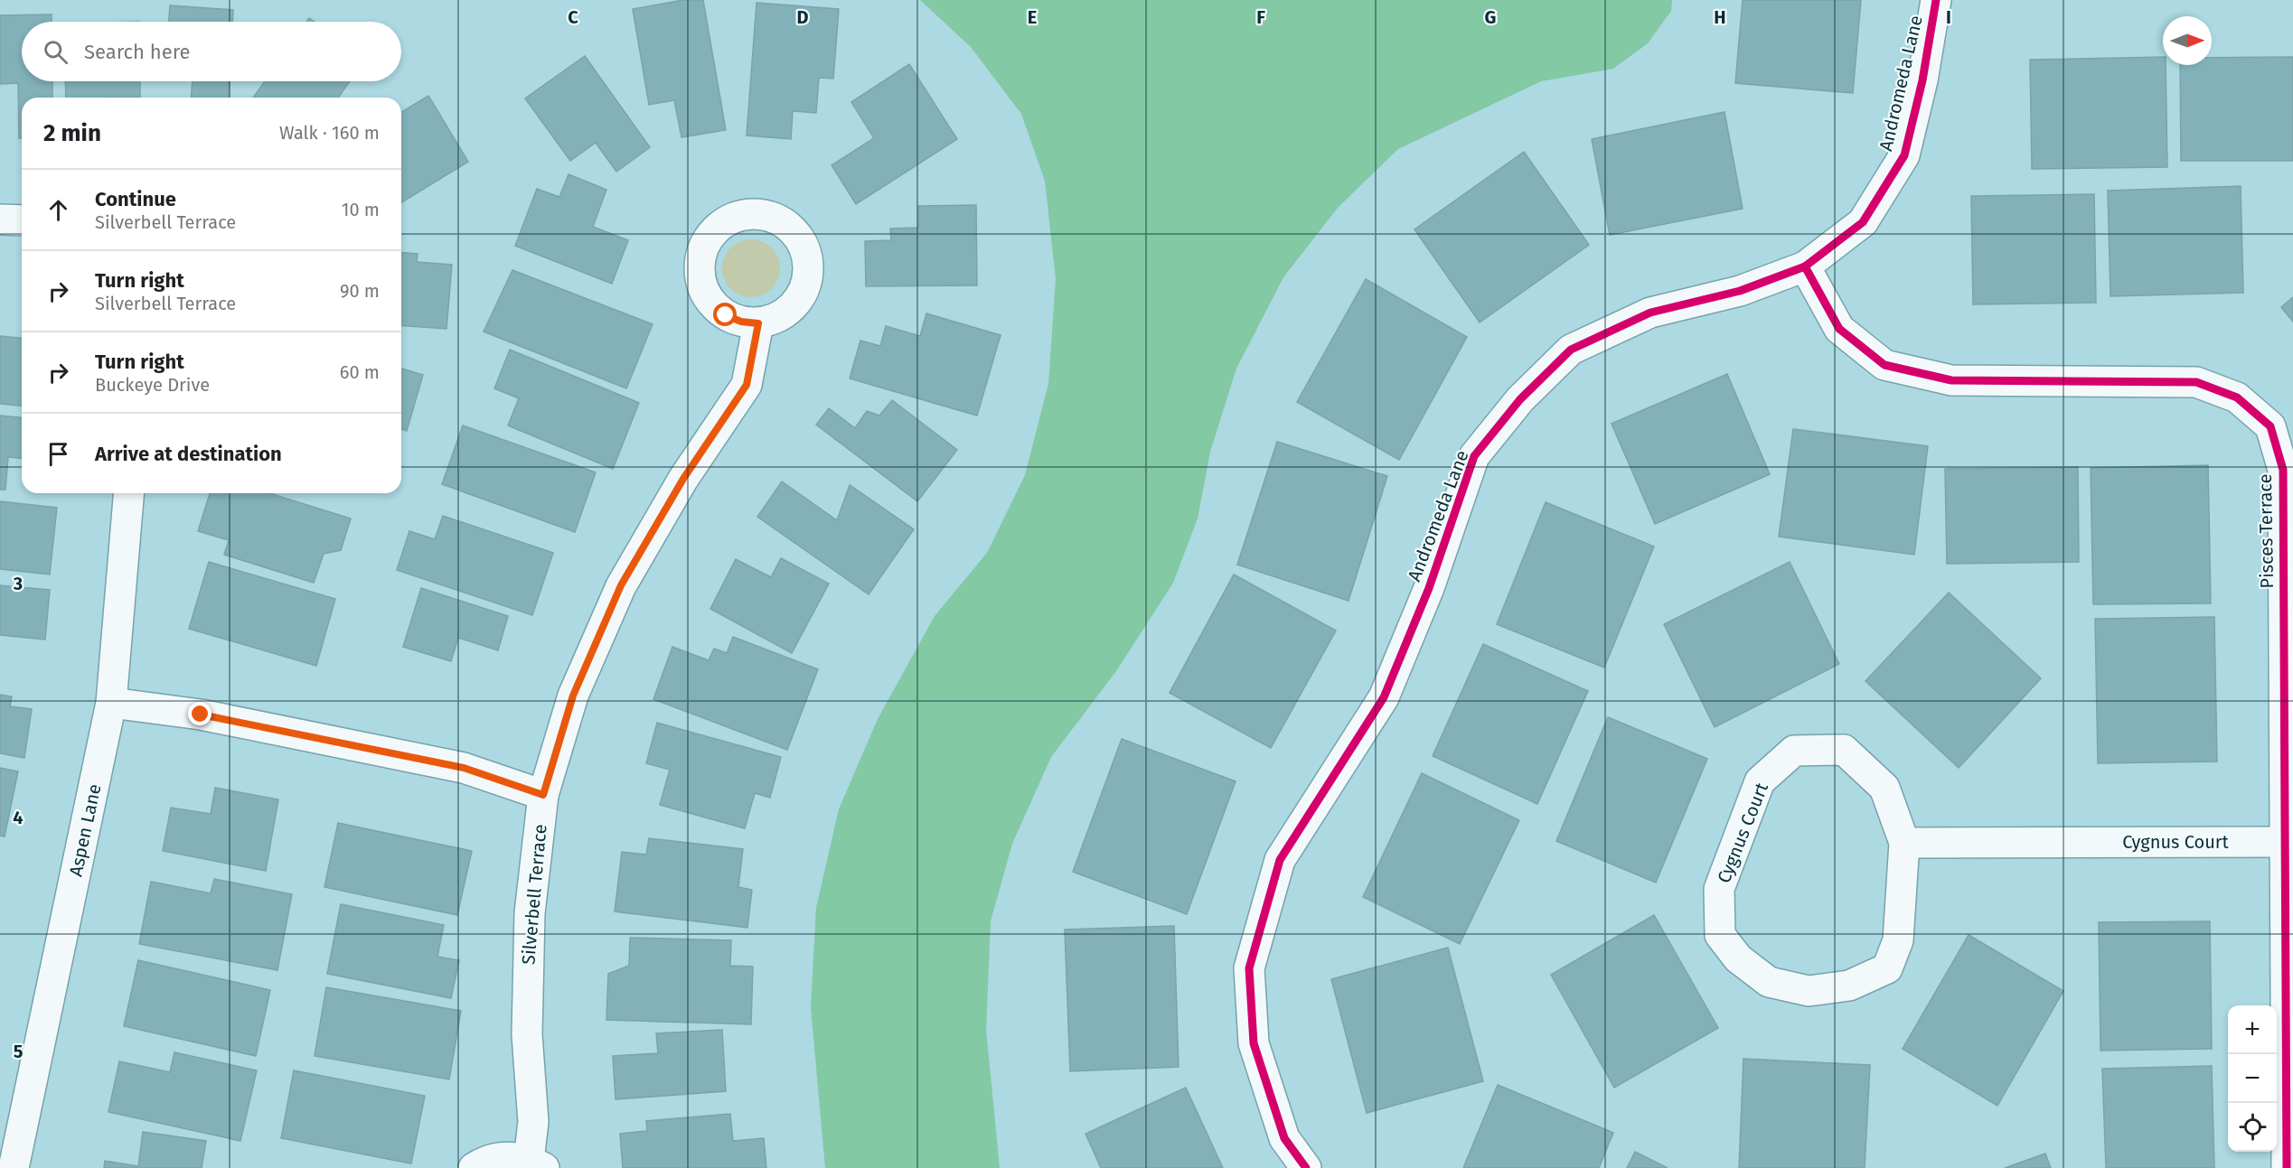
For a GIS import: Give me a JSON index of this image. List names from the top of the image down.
{
  "streets": {
    "street": [
      "Andromeda Lane",
      "Pisces Terrace",
      "Aspen Lane",
      "Cygnus Court",
      "Silverbell Terrace"
    ]
  },
  "crossings": [
    ["Andromeda Lane", "Pisces Terrace"],
    ["Pisces Terrace", "Cygnus Court"]
  ],
  "north": "right",
  "page": {
    "search": "Search here",
    "heading": ["2 min", "Walk · 160 m"],
    "list": [
      ["Continue", "Silverbell Terrace", "10 m"],
      ["Turn right", "Silverbell Terrace", "90 m"],
      ["Turn right", "Buckeye Drive", "60 m"],
      "Arrive at destination"
    ],
    "map_buttons": ["+", "−"]
  },
  "grid": {
    "columns": [
      "C",
      "D",
      "E",
      "F",
      "G",
      "H",
      "I"
    ],
    "rows": ["3", "4", "5"]
  }
}
